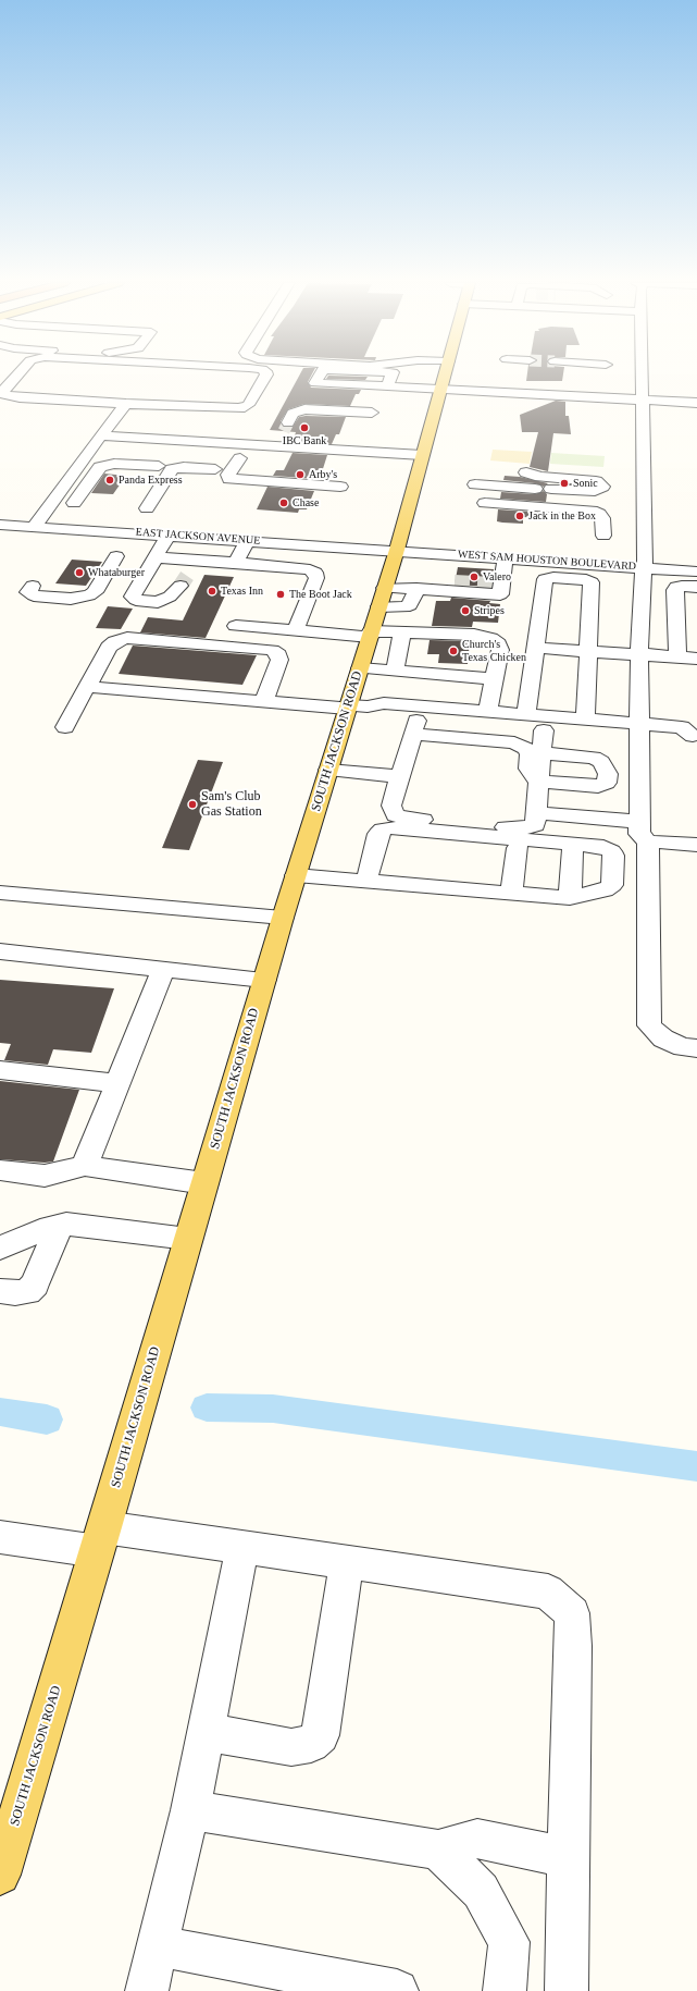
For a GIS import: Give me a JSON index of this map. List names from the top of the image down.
{
  "streets": {
    "main road": ["SOUTH JACKSON ROAD"],
    "street": ["EAST JACKSON AVENUE", "WEST SAM HOUSTON BOULEVARD"]
  },
  "crossings": [
    ["EAST JACKSON AVENUE", "WEST SAM HOUSTON BOULEVARD"],
    ["EAST JACKSON AVENUE", "SOUTH JACKSON ROAD"],
    ["WEST SAM HOUSTON BOULEVARD", "SOUTH JACKSON ROAD"]
  ],
  "places": [
    "IBC Bank",
    "Arby's",
    "Panda Express",
    "Sonic",
    "Chase",
    "Jack in the Box",
    "Whataburger",
    "Valero",
    "Texas Inn",
    "The Boot Jack",
    "Stripes",
    "Church's Texas Chicken",
    "Sam's Club Gas Station"
  ]
}
